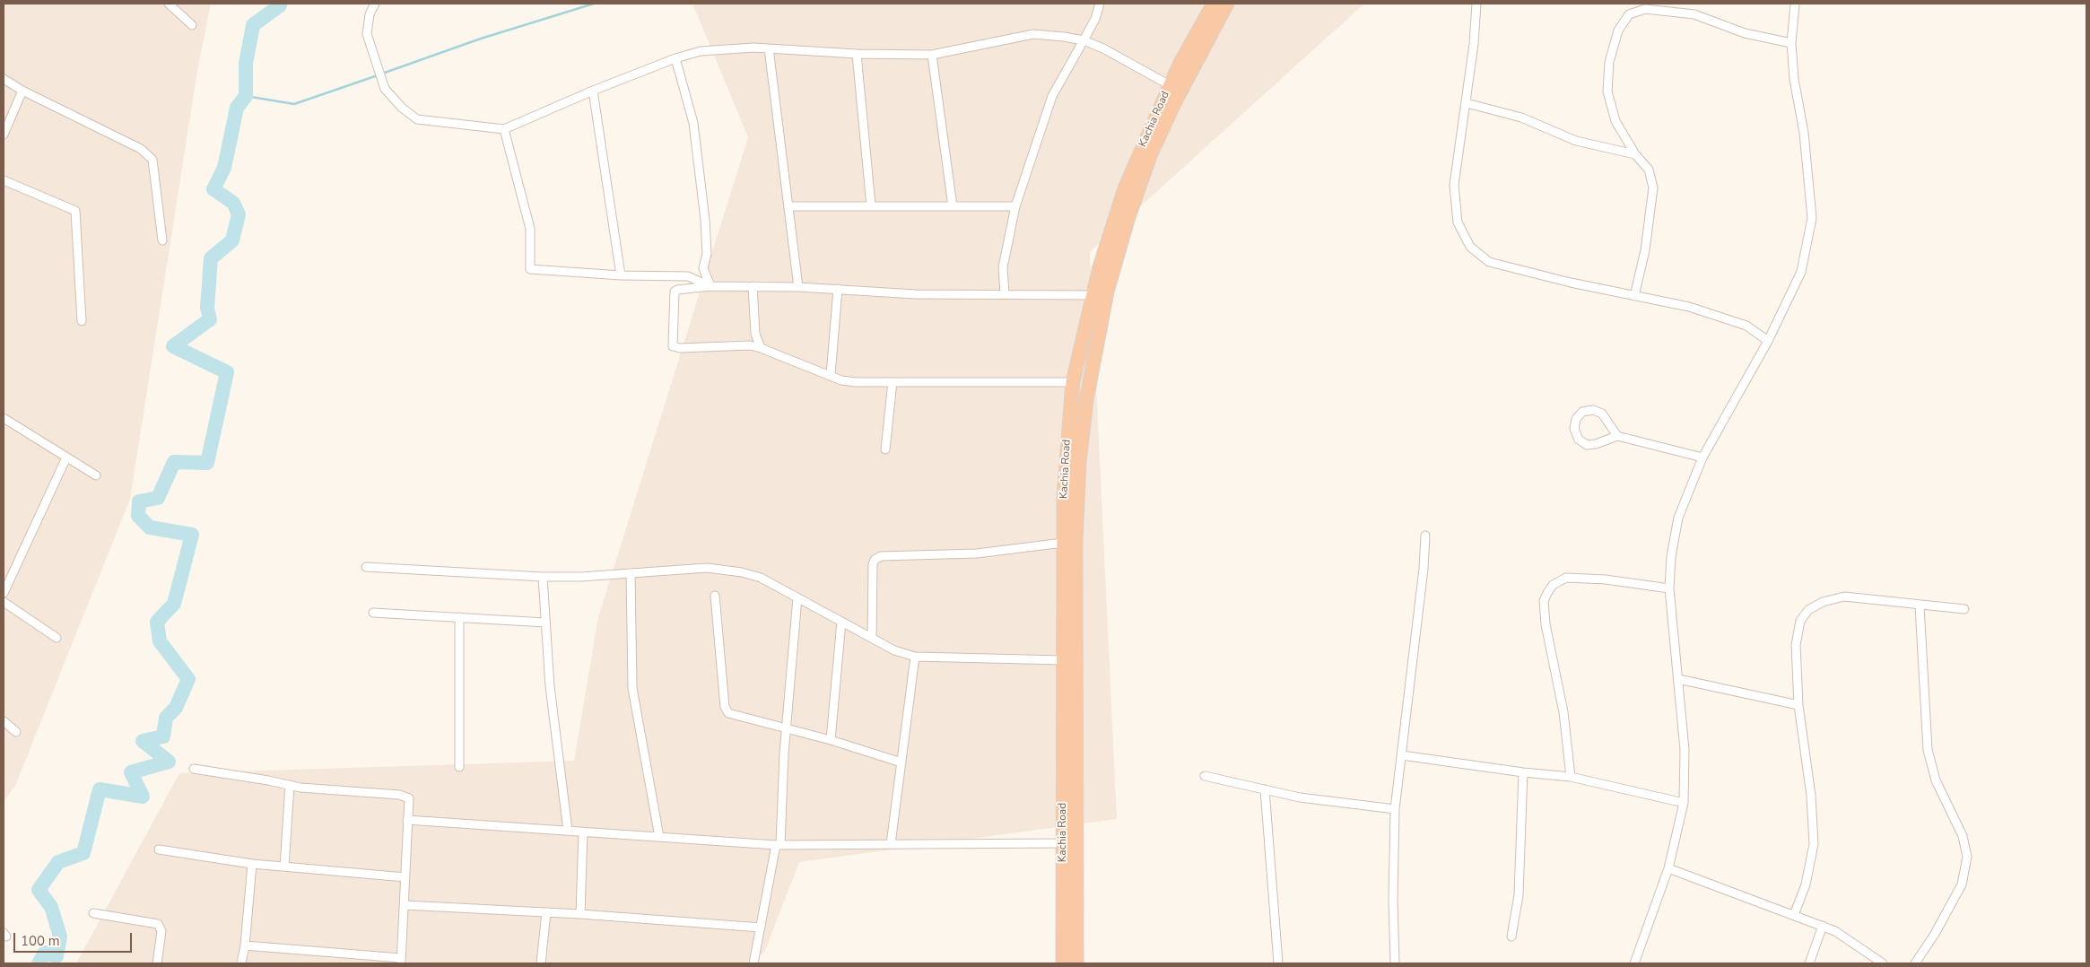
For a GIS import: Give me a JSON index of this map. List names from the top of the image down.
{
  "streets": {
    "highway": ["Kachia Road"]
  },
  "scale_bar": "100 m"
}
